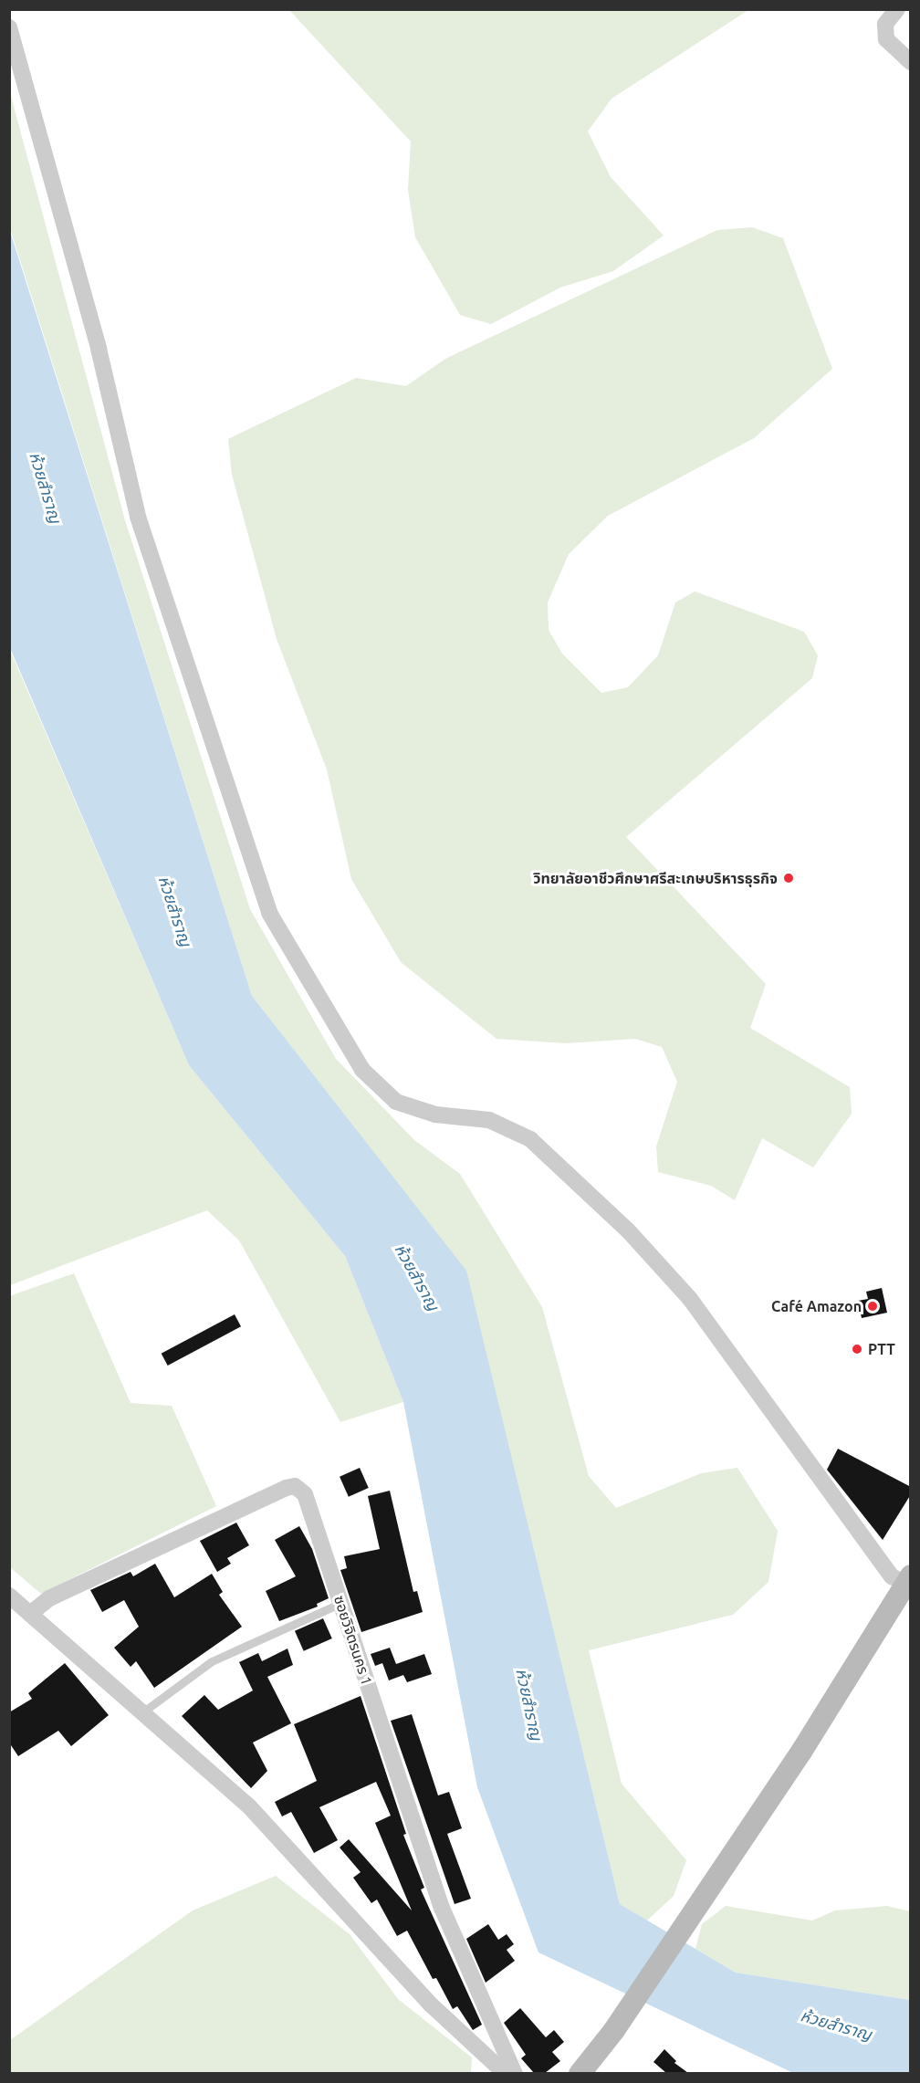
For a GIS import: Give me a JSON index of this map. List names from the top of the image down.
{
  "streets": {
    "street": ["ซอยวิจิตรนคร 1"]
  },
  "water": ["ห้วยสำราญ"],
  "places": ["วิทยาลัยอาชีวศึกษาศรีสะเกษบริหารธุรกิจ", "Café Amazon", "PTT"]
}
